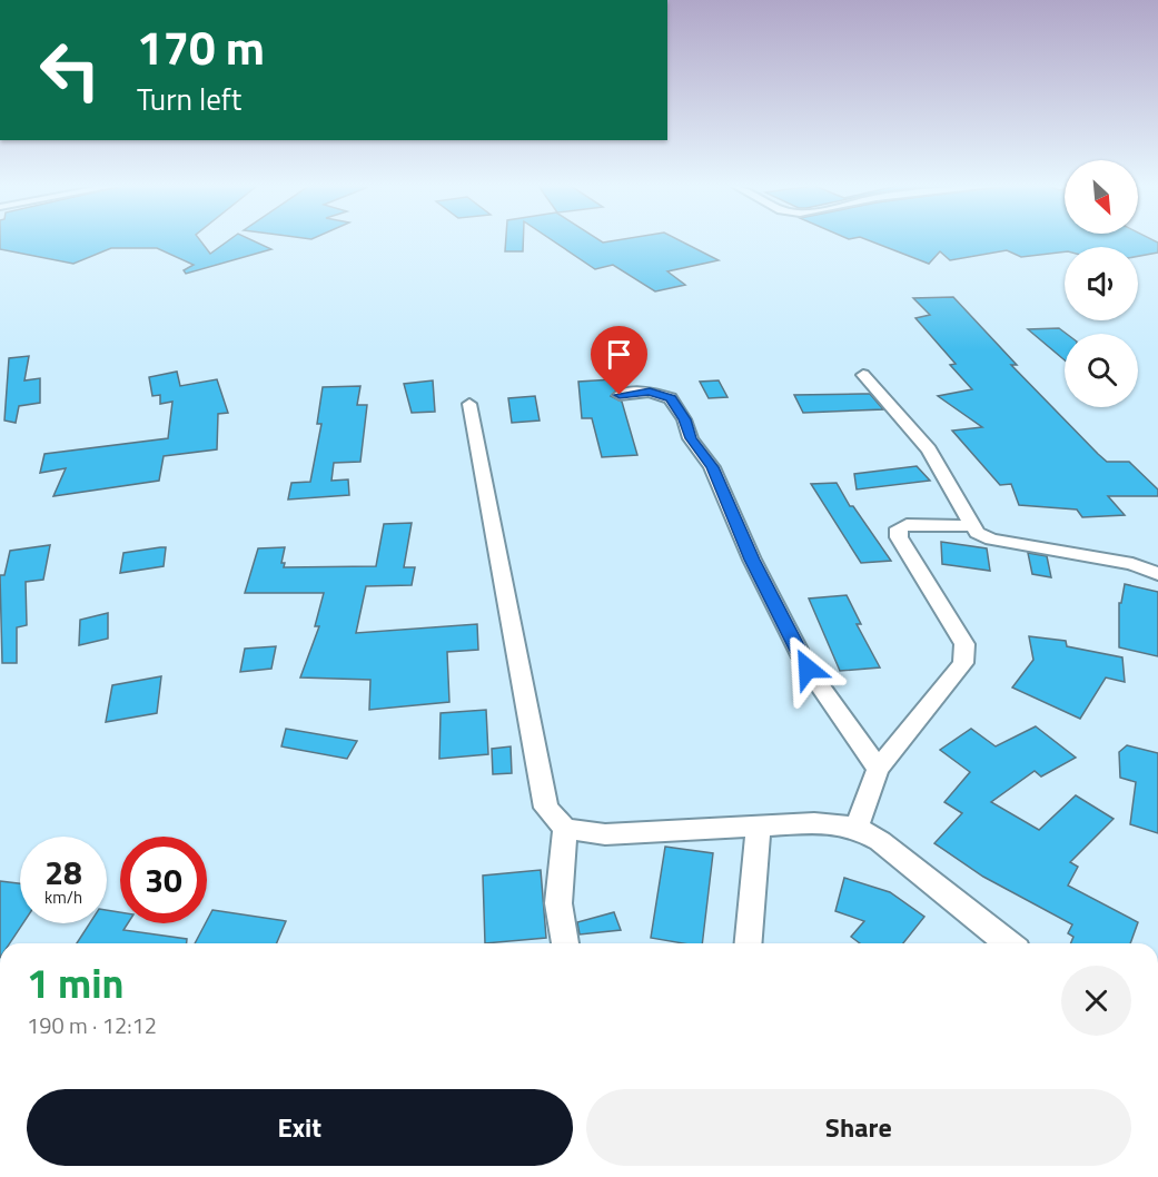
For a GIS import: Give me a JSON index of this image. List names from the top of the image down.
{
  "north": "bottom right",
  "page": {
    "turn": ["170 m", "Turn left"],
    "speed": "28 km/h",
    "limit": "30",
    "heading": ["1 min", "190 m · 12:12"],
    "buttons": ["Exit", "Share"]
  }
}
